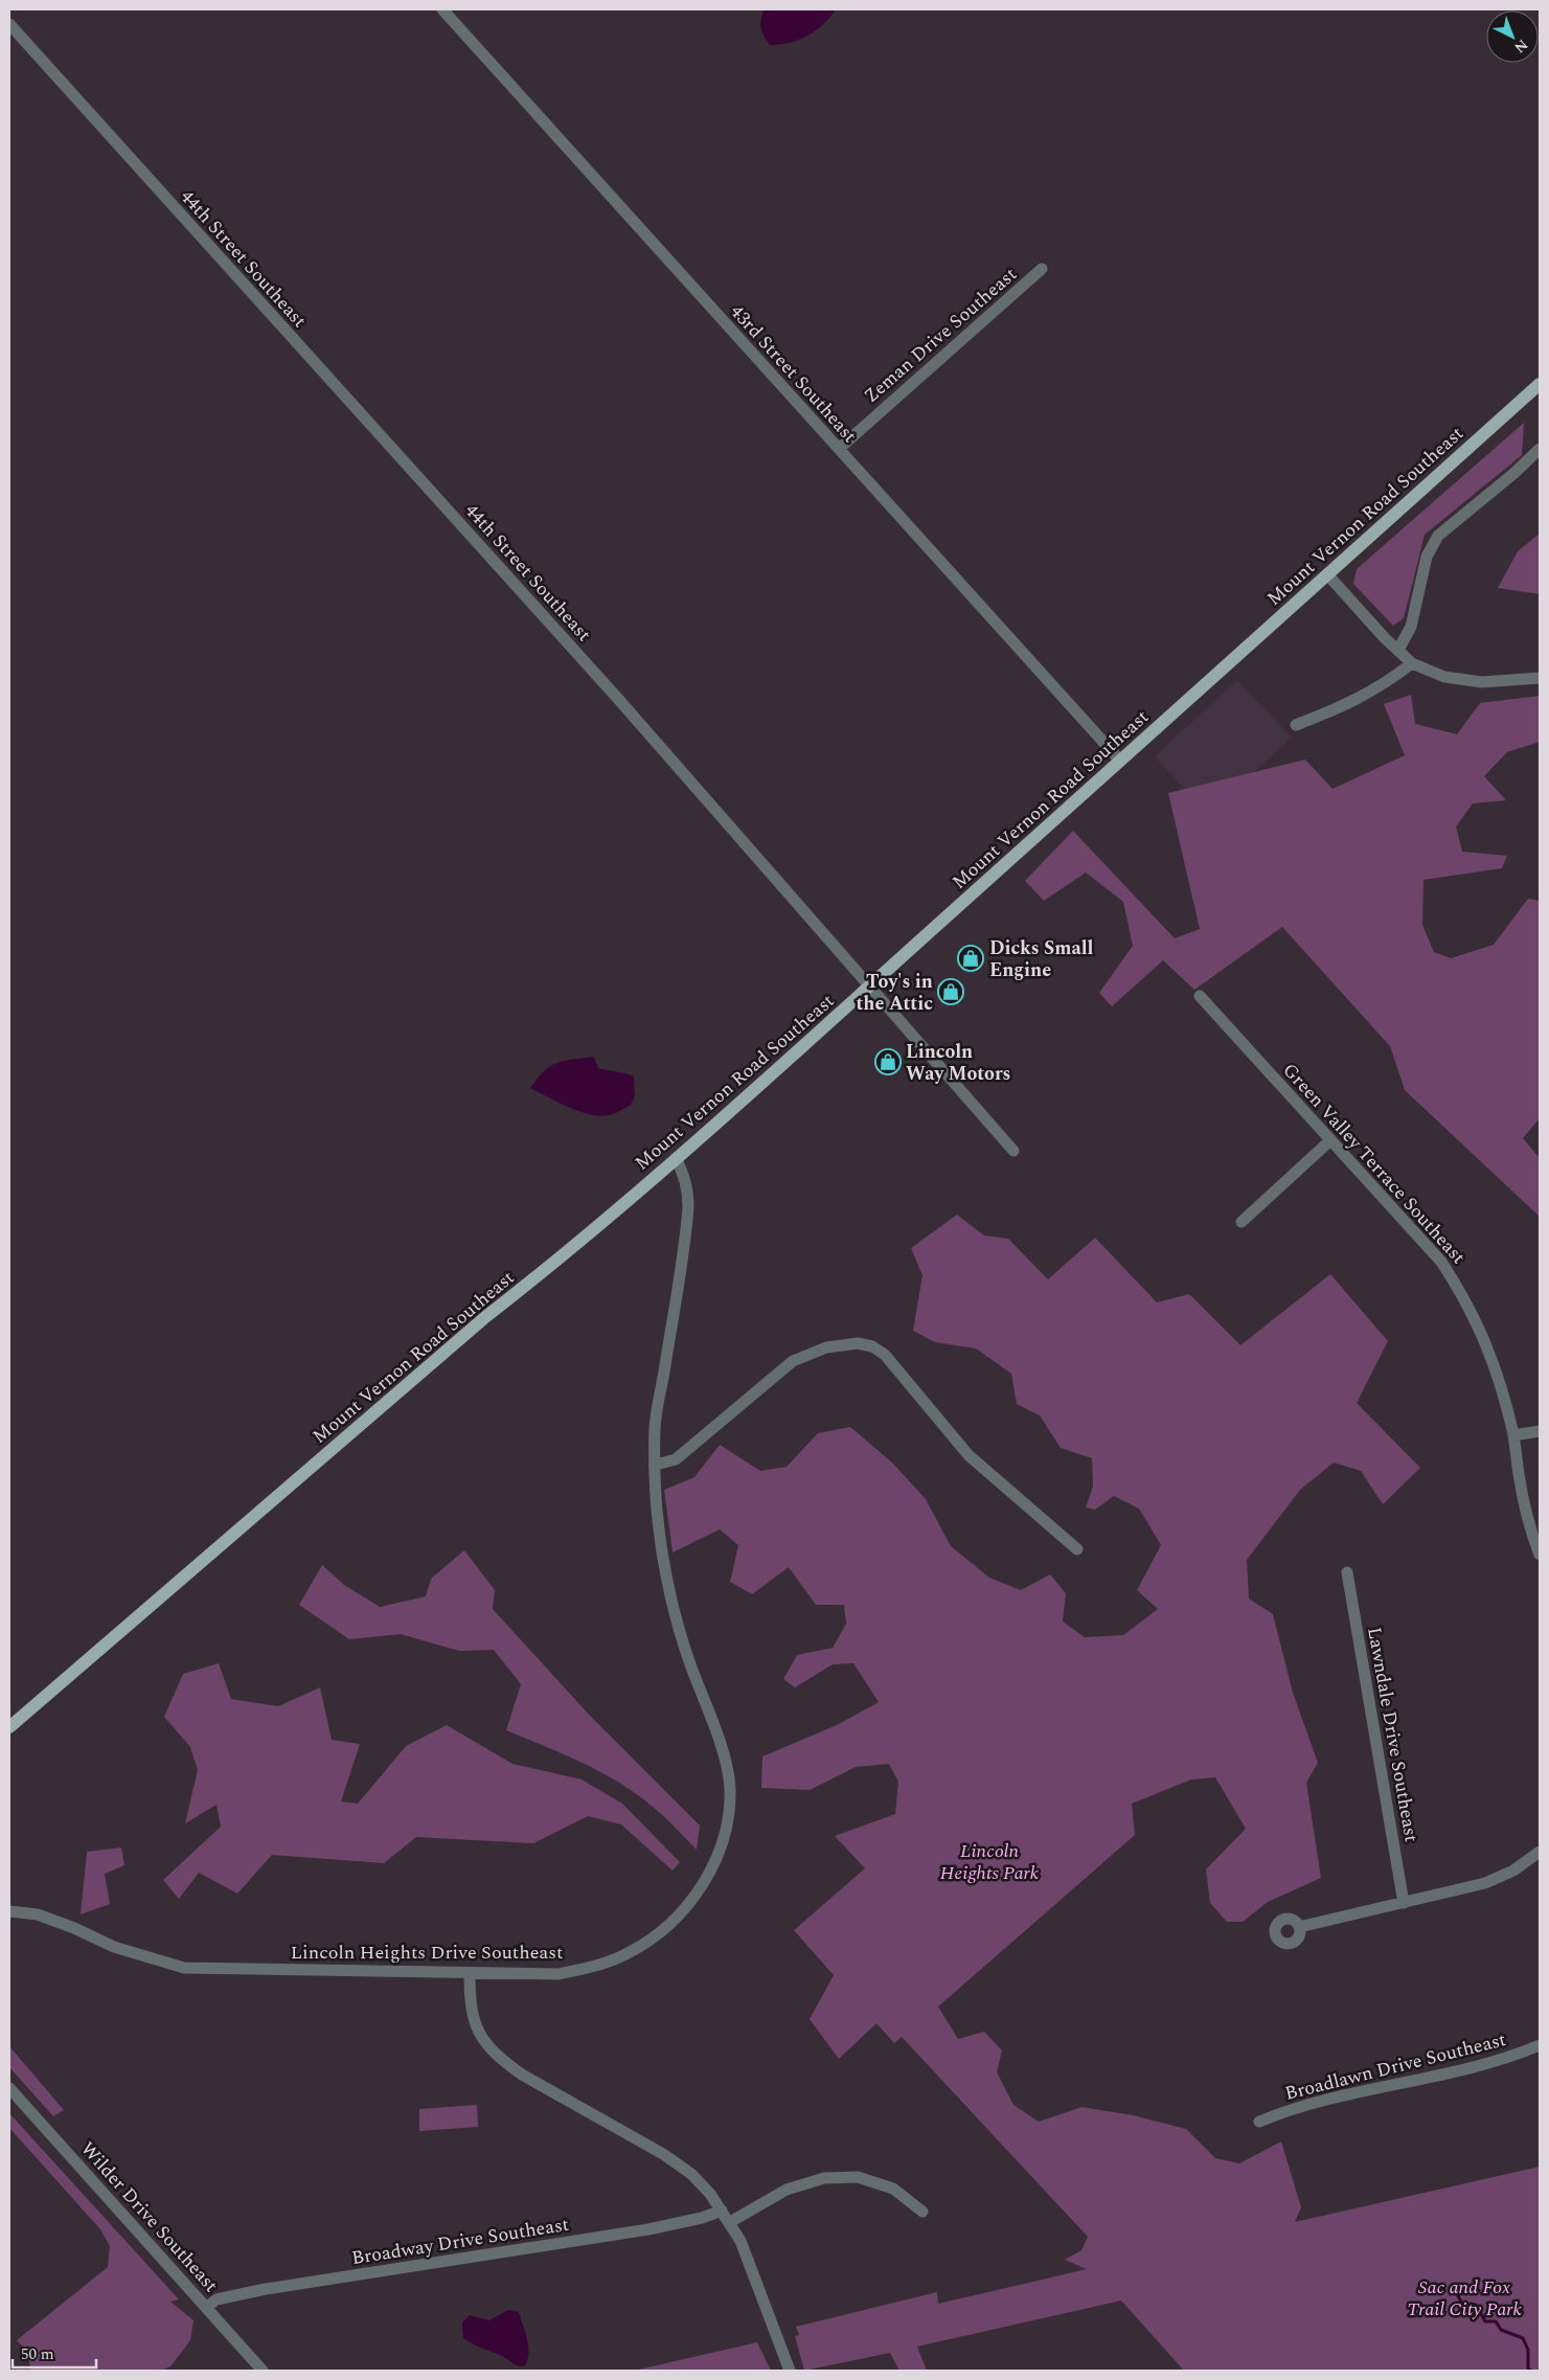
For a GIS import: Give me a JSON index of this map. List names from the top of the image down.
{
  "streets": {
    "main road": ["Mount Vernon Road Southeast"],
    "street": [
      "44th Street Southeast",
      "Zeman Drive Southeast",
      "43rd Street Southeast",
      "Green Valley Terrace Southeast",
      "Lawndale Drive Southeast",
      "Lincoln Heights Drive Southeast",
      "Broadlawn Drive Southeast",
      "Wilder Drive Southeast",
      "Broadway Drive Southeast"
    ]
  },
  "crossings": [
    ["44th Street Southeast", "Mount Vernon Road Southeast"],
    ["Zeman Drive Southeast", "43rd Street Southeast"],
    ["43rd Street Southeast", "Mount Vernon Road Southeast"],
    ["Mount Vernon Road Southeast", "Lincoln Heights Drive Southeast"],
    ["Wilder Drive Southeast", "Broadway Drive Southeast"]
  ],
  "parks": ["Lincoln Heights Park", "Sac and Fox Trail City Park"],
  "places": {
    "shop": ["Dicks Small Engine", "Toy's in the Attic", "Lincoln Way Motors"]
  },
  "scale_bar": "50 m",
  "north": "bottom right"
}
